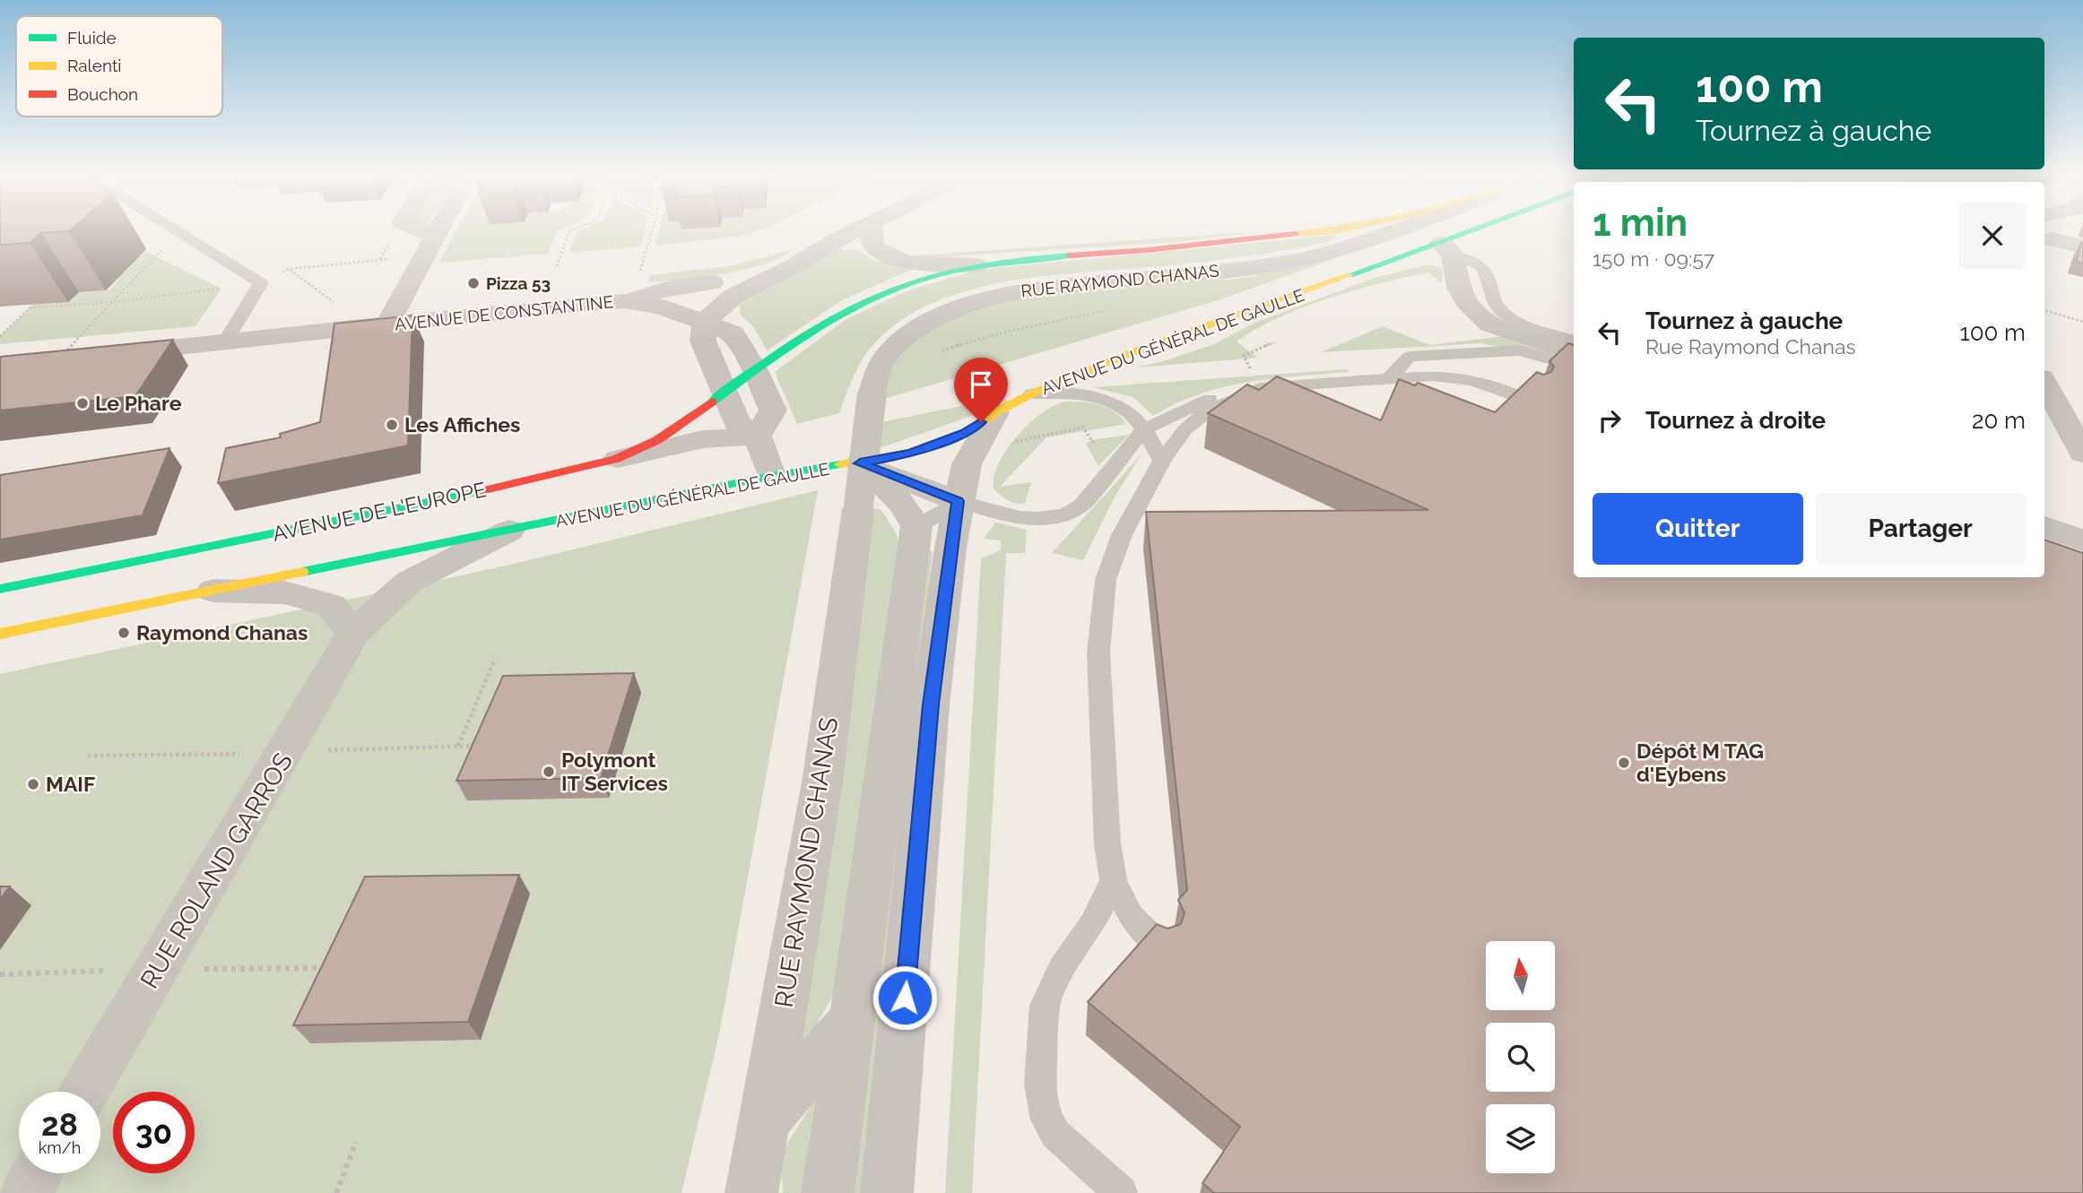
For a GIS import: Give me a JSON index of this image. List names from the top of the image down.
{
  "streets": {
    "main road": ["AVENUE DU GÉNÉRAL DE GAULLE", "AVENUE DE L'EUROPE"],
    "street": ["RUE RAYMOND CHANAS", "AVENUE DE CONSTANTINE", "RUE ROLAND GARROS"]
  },
  "crossings": [
    ["AVENUE DE CONSTANTINE", "AVENUE DE L'EUROPE"],
    ["AVENUE DU GÉNÉRAL DE GAULLE", "AVENUE DE L'EUROPE"],
    ["AVENUE DU GÉNÉRAL DE GAULLE", "RUE ROLAND GARROS"],
    ["AVENUE DE L'EUROPE", "RUE ROLAND GARROS"]
  ],
  "places": [
    "Pizza 53",
    "Le Phare",
    "Les Affiches",
    "Raymond Chanas",
    "Dépôt M TAG d'Eybens",
    "Polymont IT Services",
    "MAIF"
  ],
  "legend": ["Fluide", "Ralenti", "Bouchon"],
  "north": "top",
  "page": {
    "turn": ["100 m", "Tournez à gauche"],
    "heading": ["1 min", "150 m · 09:57"],
    "list": [
      {
        "name": "Tournez à gauche",
        "note": "Rue Raymond Chanas",
        "value": "100 m"
      },
      {
        "name": "Tournez à droite",
        "value": "20 m"
      }
    ],
    "buttons": ["Quitter", "Partager"],
    "speed": "28 km/h",
    "limit": "30"
  }
}
